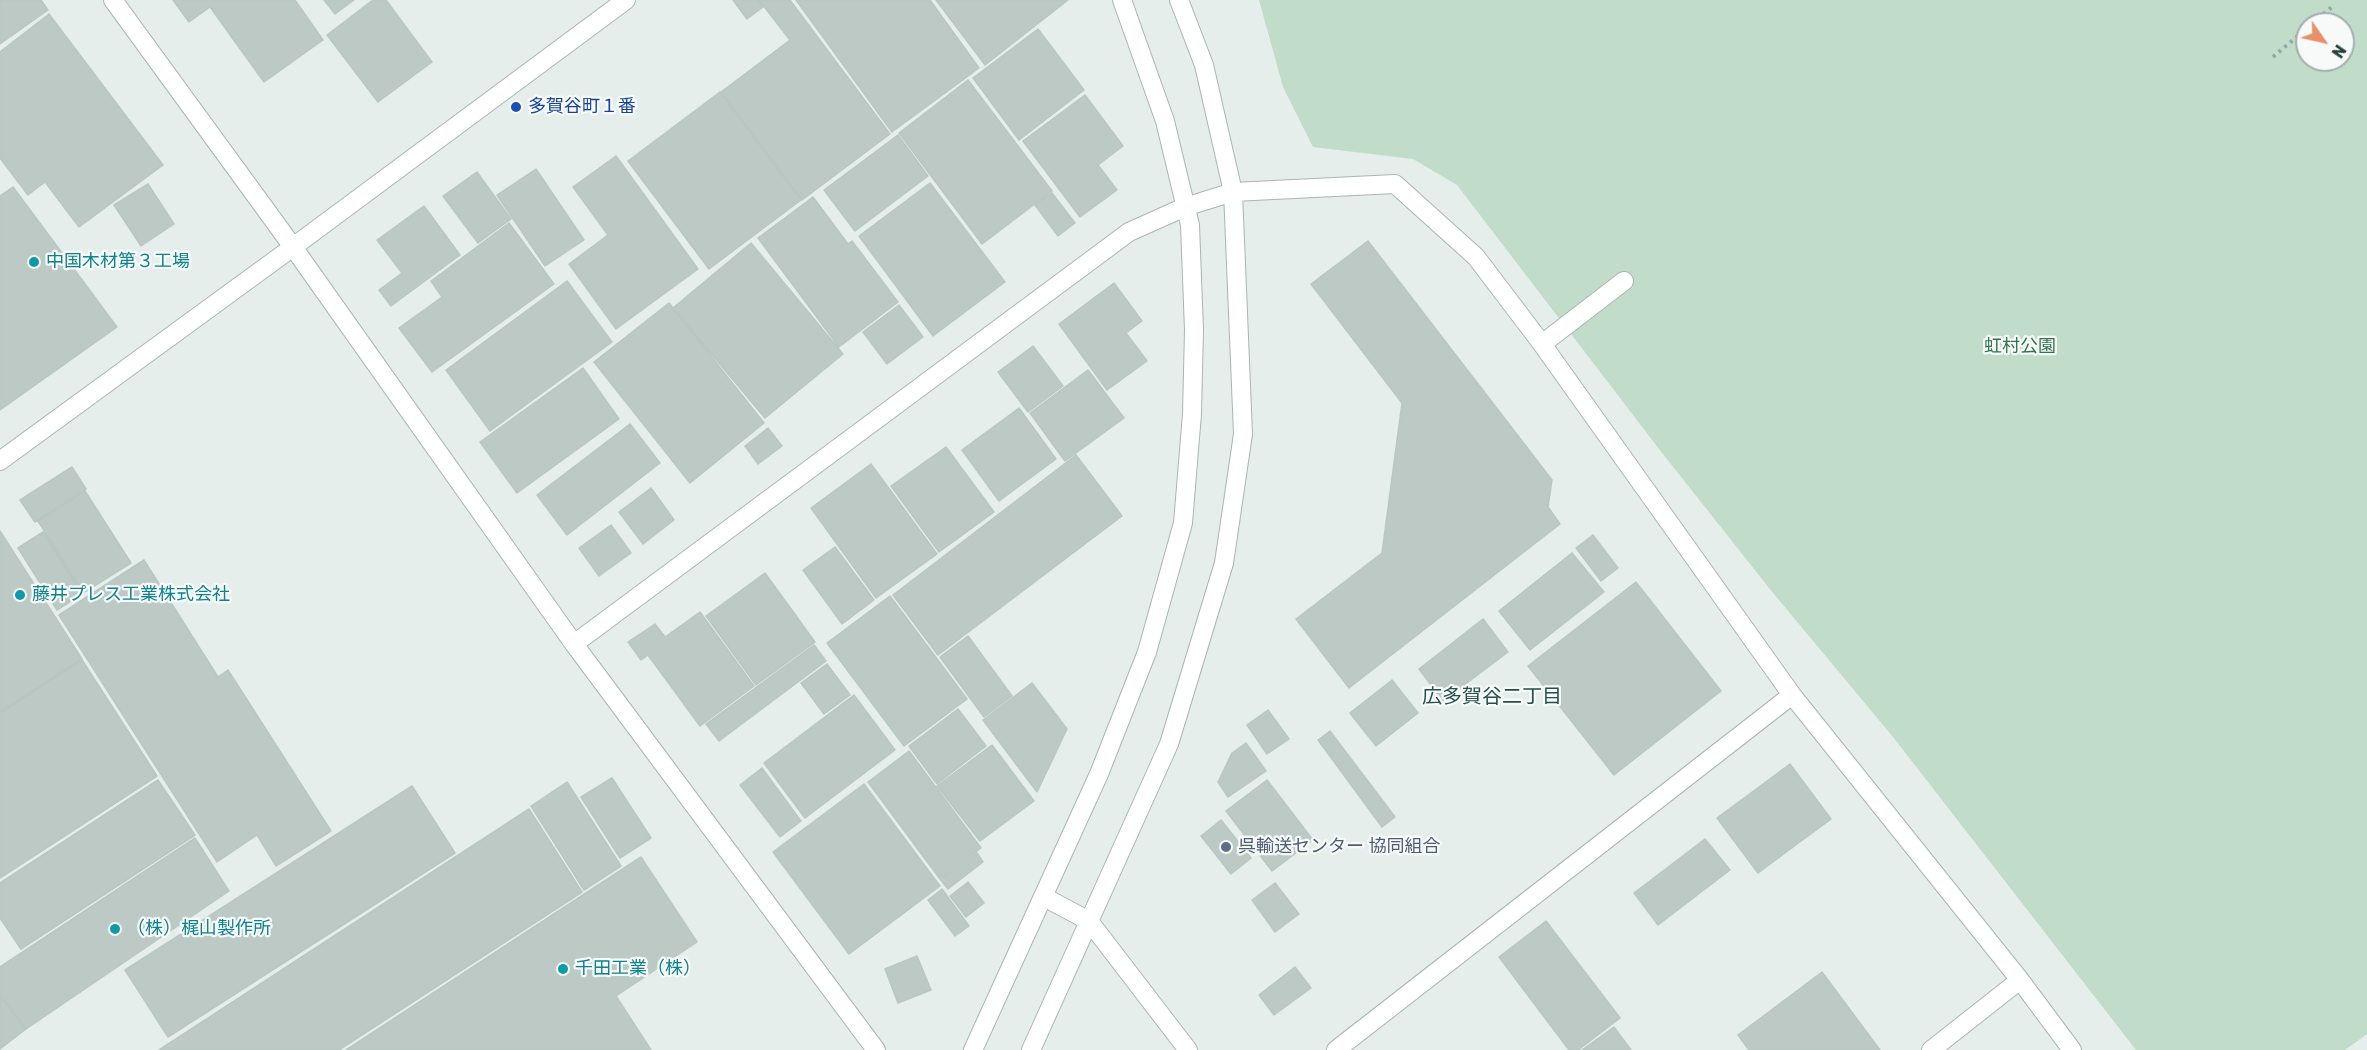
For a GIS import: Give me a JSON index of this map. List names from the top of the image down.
{
  "districts": ["広多賀谷二丁目"],
  "parks": ["虹村公園"],
  "places": [
    "多賀谷町１番",
    "中国木材第３工場",
    "藤井プレス工業株式会社",
    "呉輸送センター 協同組合",
    "（株）梶山製作所",
    "千田工業（株）"
  ],
  "north": "bottom right"
}
